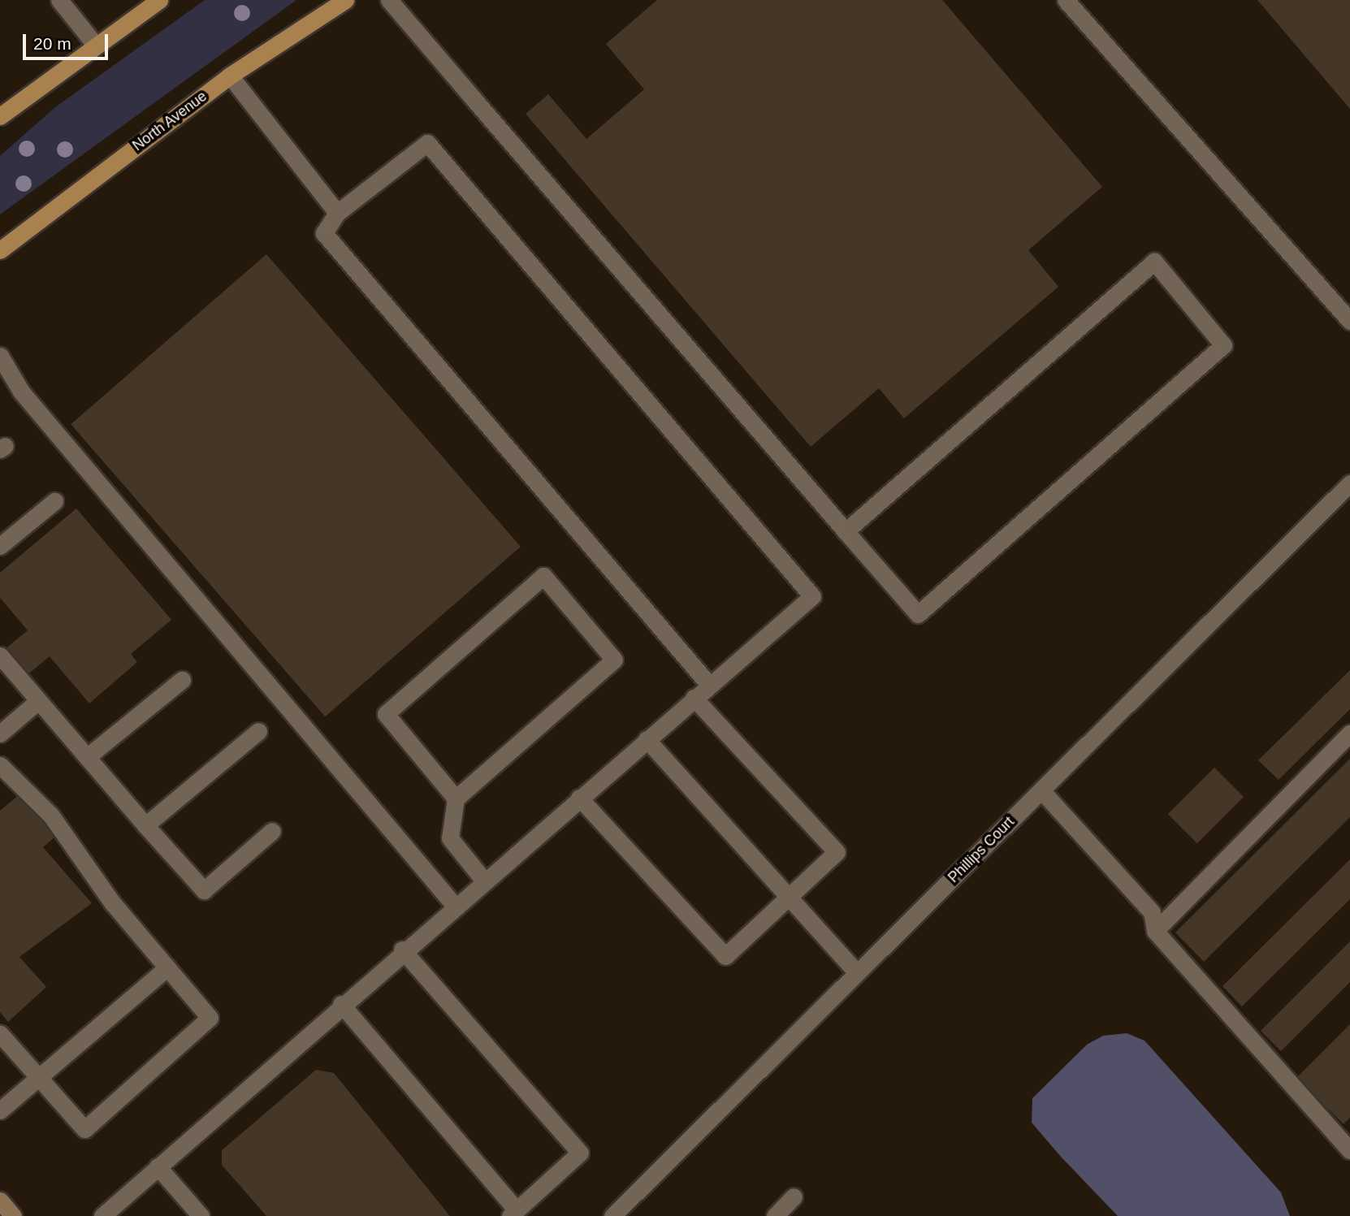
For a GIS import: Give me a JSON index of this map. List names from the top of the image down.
{
  "streets": {
    "main road": ["North Avenue"],
    "street": ["Phillips Court"]
  },
  "scale_bar": "20 m"
}
